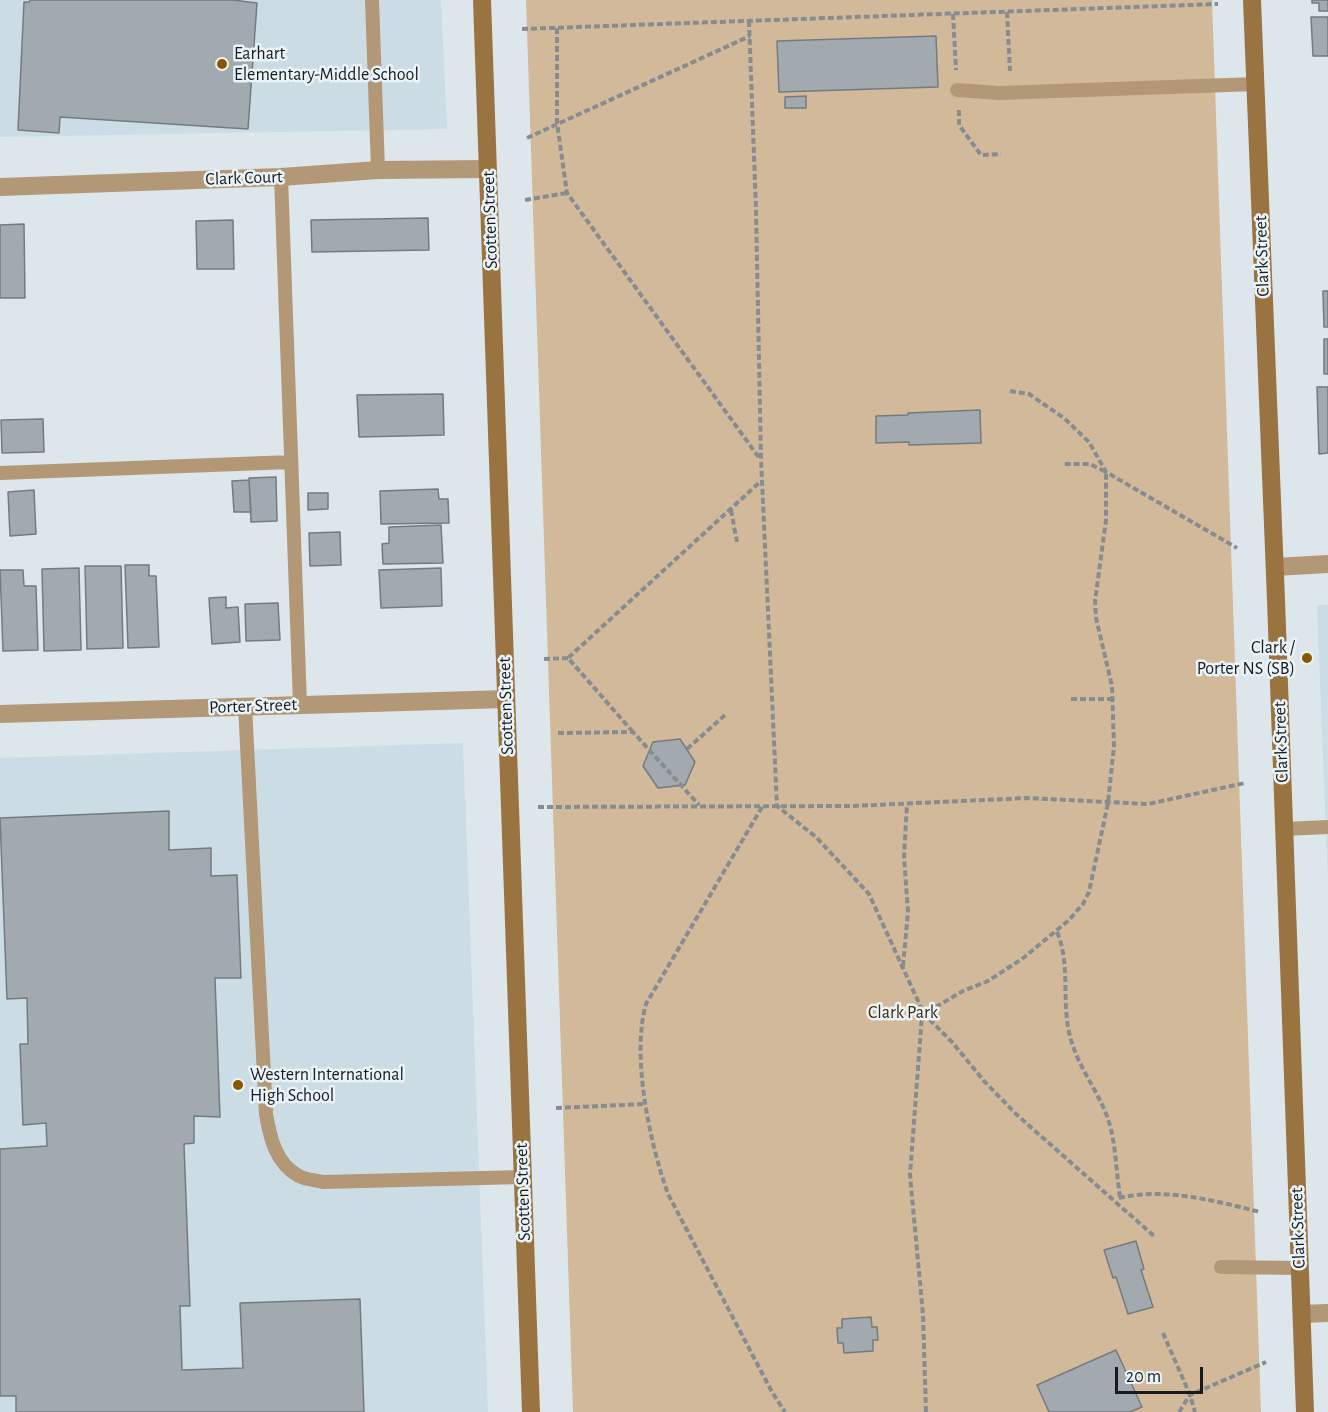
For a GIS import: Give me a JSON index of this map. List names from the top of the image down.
{
  "streets": {
    "street": [
      "Clark Court",
      "Scotten Street",
      "Clark Street",
      "Porter Street"
    ]
  },
  "crossings": [
    ["Clark Court", "Scotten Street"],
    ["Scotten Street", "Porter Street"]
  ],
  "parks": ["Clark Park"],
  "places": ["Earhart Elementary-Middle School", "Clark / Porter NS (SB)", "Western International High School"],
  "scale_bar": "20 m"
}
